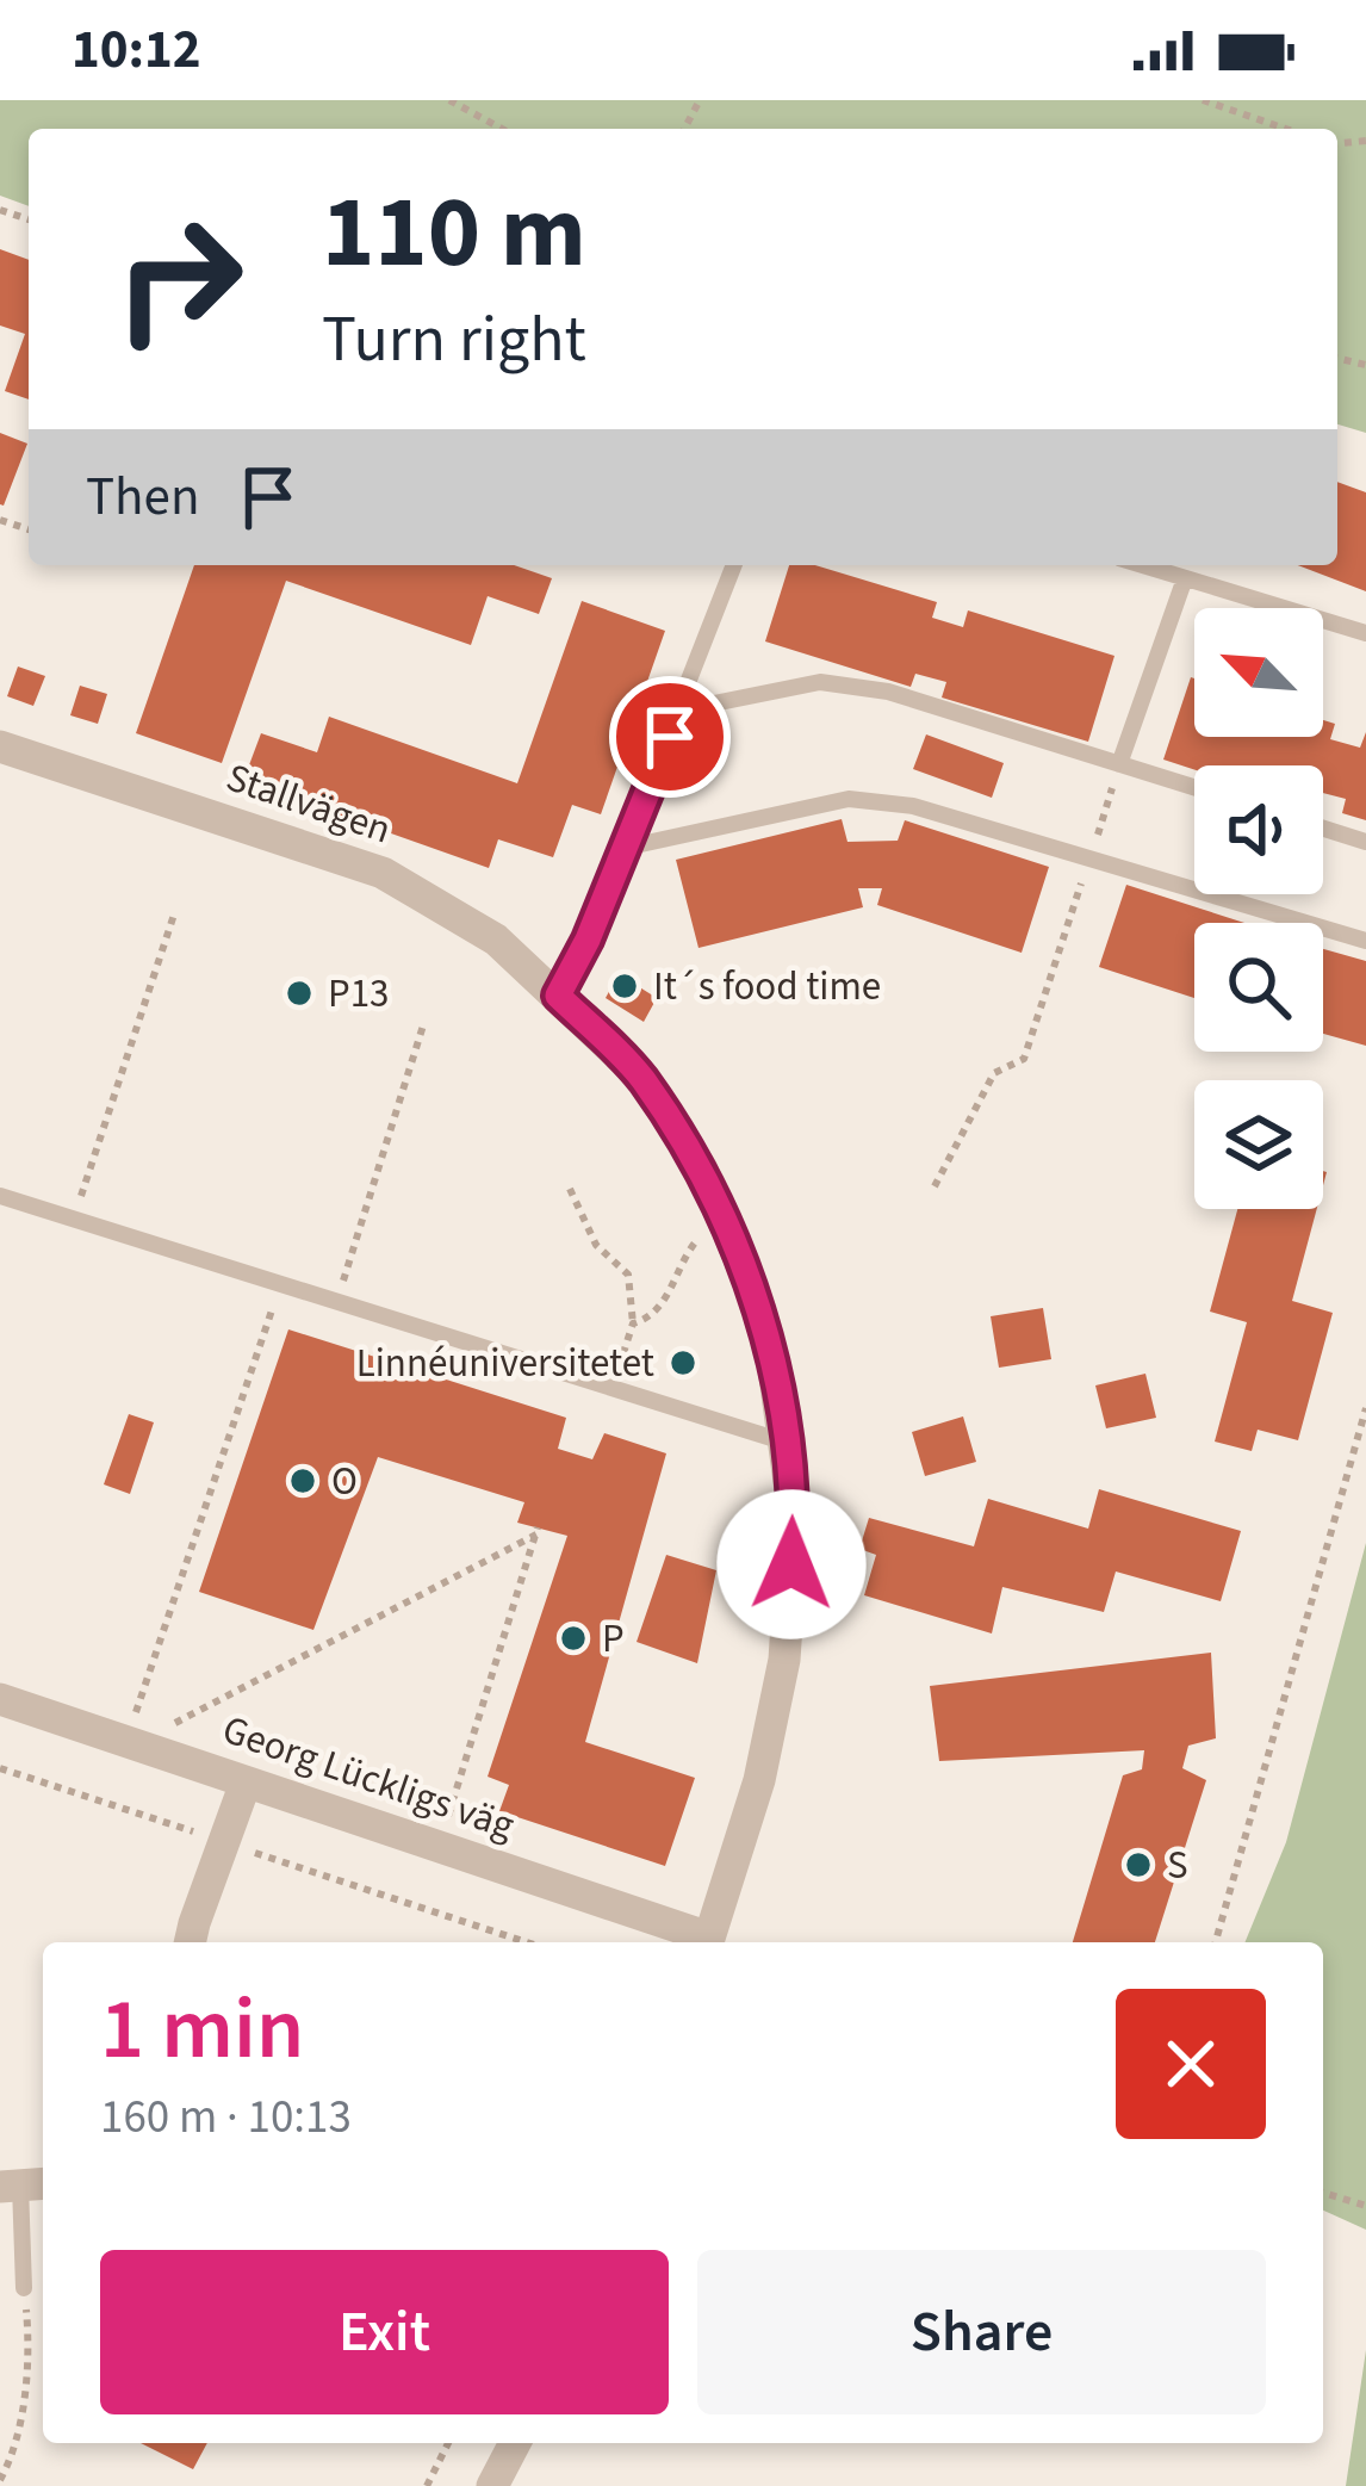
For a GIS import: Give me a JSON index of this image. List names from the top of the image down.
{
  "streets": {
    "street": ["Stallvägen", "Georg Lückligs väg"]
  },
  "places": [
    "It´s food time",
    "P13",
    "Linnéuniversitetet",
    "O",
    "P",
    "S"
  ],
  "north": "top left",
  "page": {
    "status": "10:12",
    "turn": ["110 m", "Turn right"],
    "then": "Then",
    "heading": ["1 min", "160 m · 10:13"],
    "buttons": ["Exit", "Share"]
  }
}
